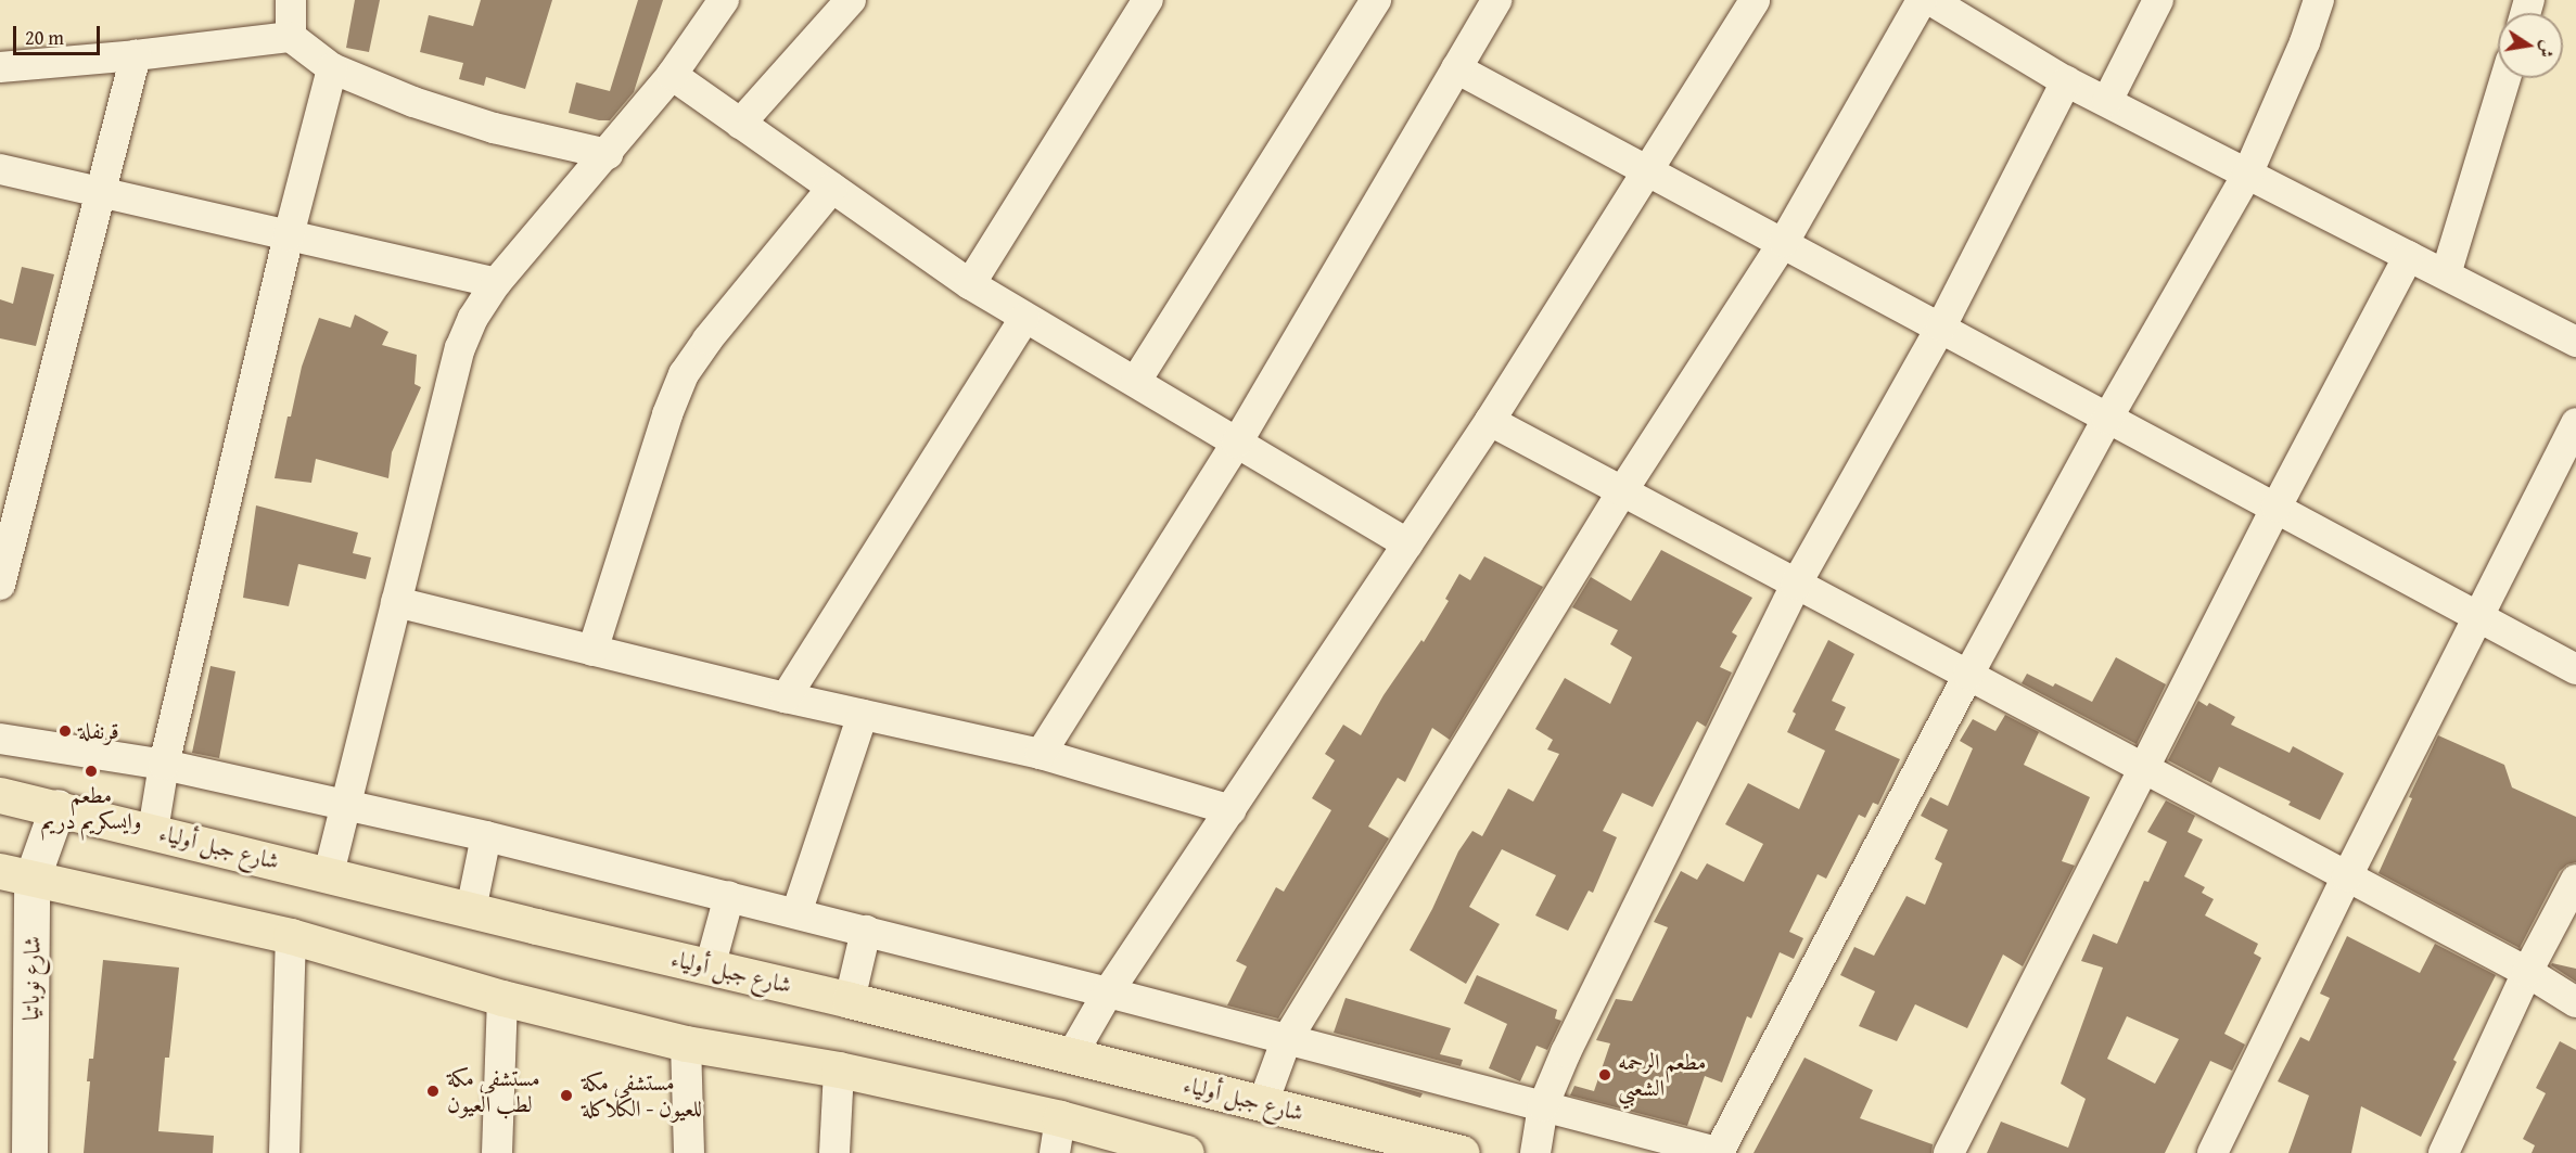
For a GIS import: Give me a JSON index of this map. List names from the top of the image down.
{
  "streets": {
    "main road": ["شارع جبل أولياء"],
    "street": ["شارع نوباتيا"]
  },
  "crossings": [
    ["شارع جبل أولياء", "شارع نوباتيا"]
  ],
  "places": [
    "قرنفلة",
    "مطعم وايسكريم دريم",
    "مطعم الرحمه الشعبي",
    "مستشفى مكة لطب العيون",
    "مستشفى مكة للعيون - الكلاكلة"
  ],
  "scale_bar": "20 m",
  "north": "right"
}
